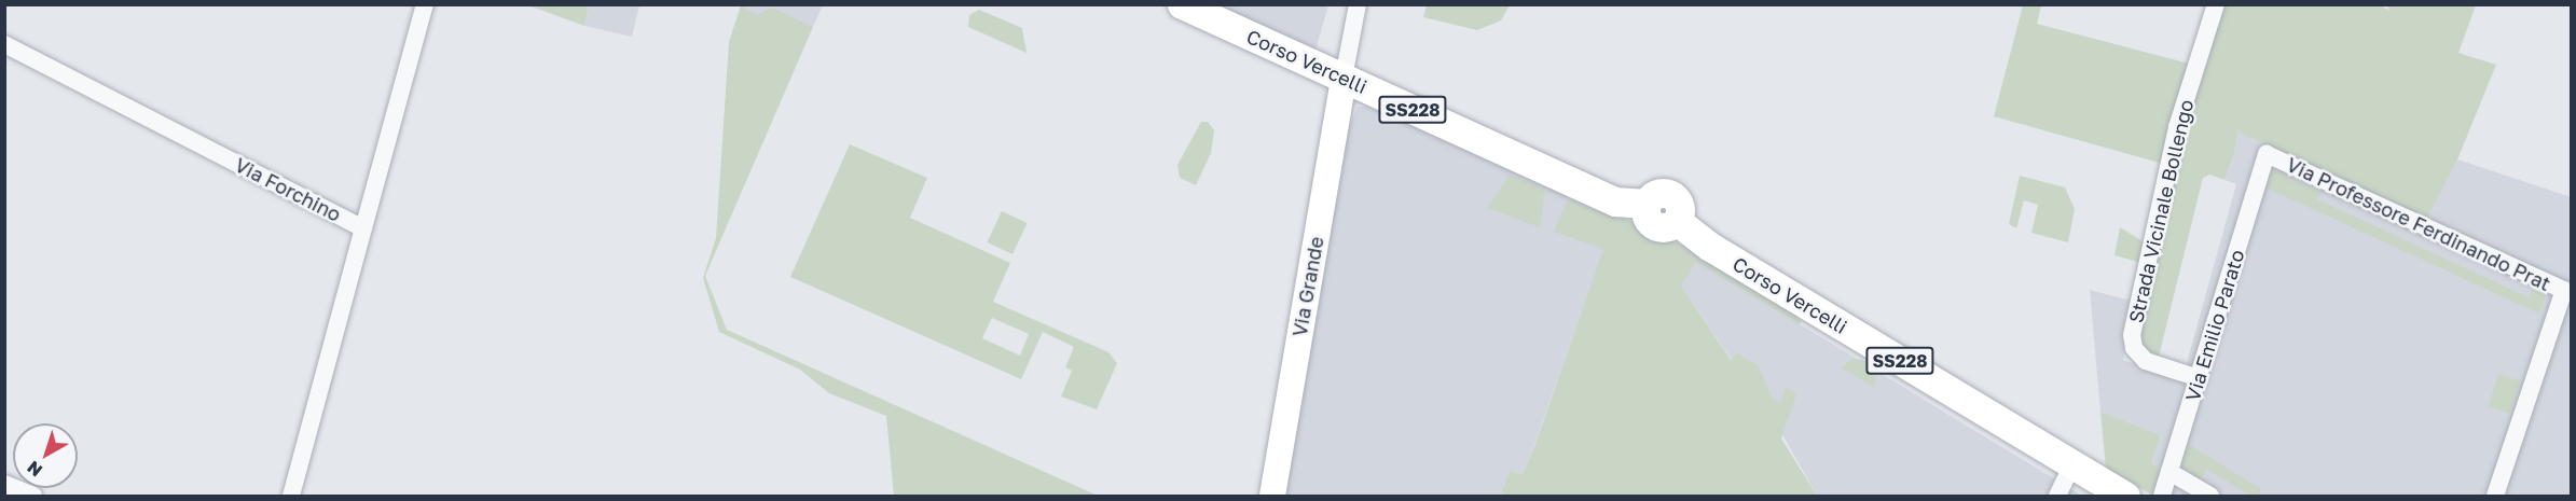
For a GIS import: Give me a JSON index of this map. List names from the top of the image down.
{
  "streets": {
    "main road": ["Corso Vercelli", "SS228"],
    "street": [
      "Via Forchino",
      "Strada Vicinale Bollengo",
      "Via Professore Ferdinando Prat",
      "Via Grande",
      "Via Emilio Parato"
    ]
  },
  "crossings": [
    ["Corso Vercelli", "Via Grande"],
    ["Strada Vicinale Bollengo", "Via Emilio Parato"],
    ["Via Professore Ferdinando Prat", "Via Emilio Parato"]
  ],
  "north": "bottom left"
}
